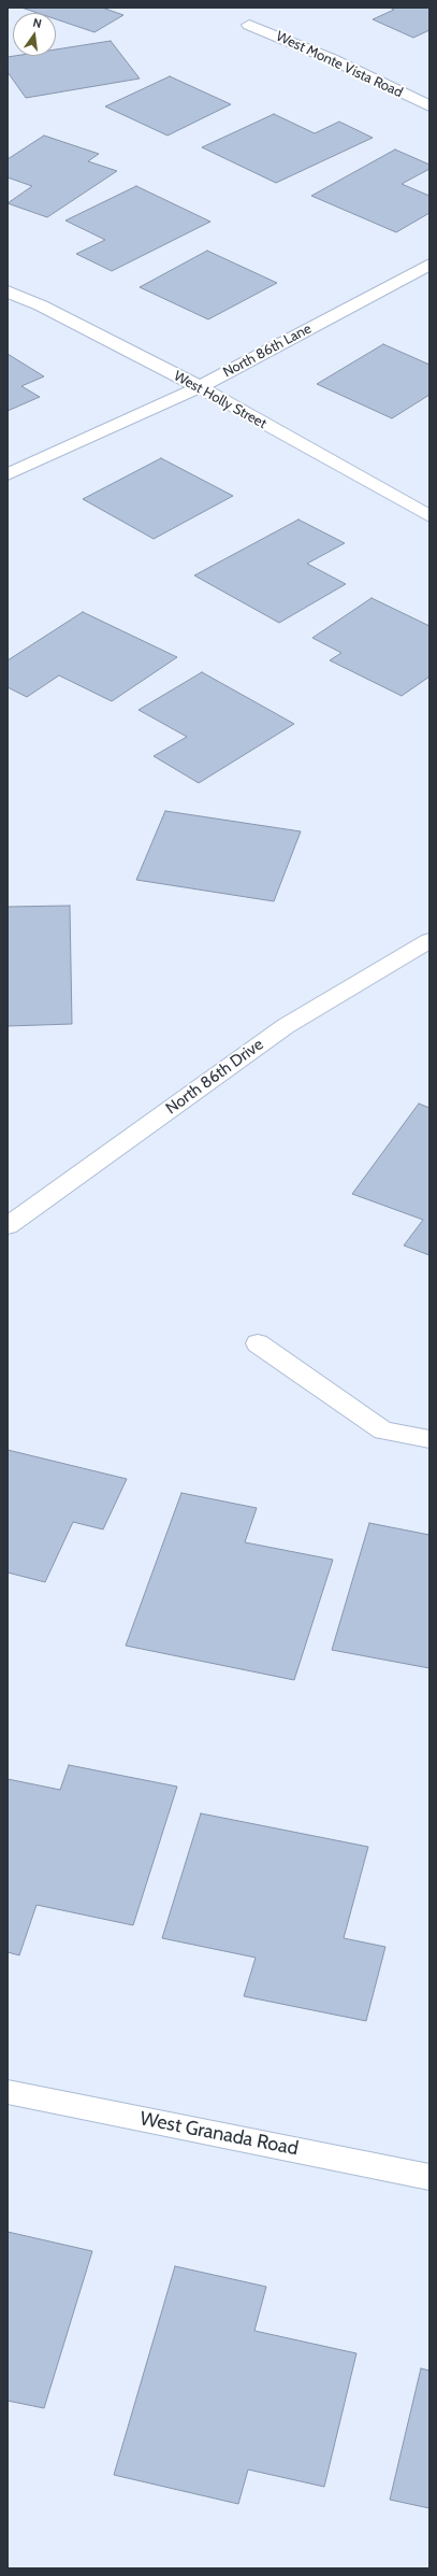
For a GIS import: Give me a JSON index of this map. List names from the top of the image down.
{
  "streets": {
    "street": [
      "West Monte Vista Road",
      "North 86th Lane",
      "West Holly Street",
      "North 86th Drive",
      "West Granada Road"
    ]
  },
  "crossings": [
    ["North 86th Lane", "West Holly Street"]
  ],
  "north": "top"
}
